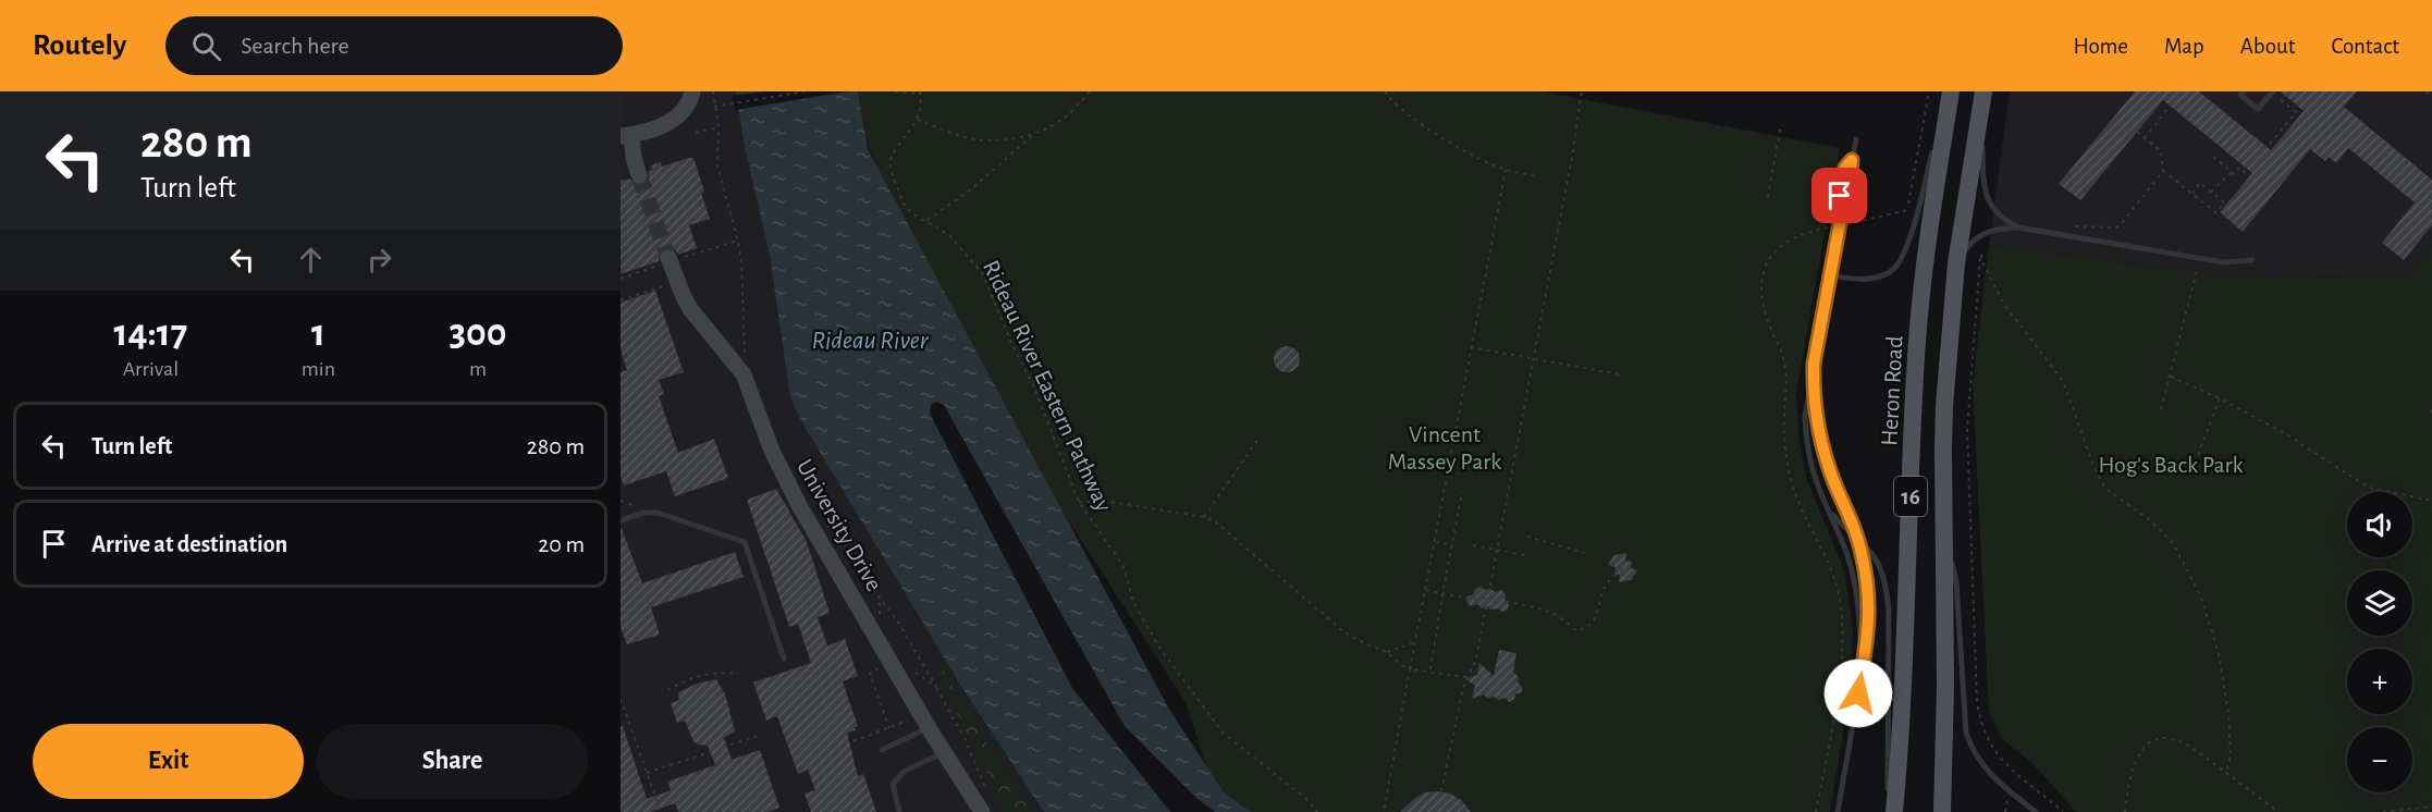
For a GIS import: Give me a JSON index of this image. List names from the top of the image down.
{
  "streets": {
    "main road": ["Heron Road", "16"],
    "street": ["University Drive"],
    "path": ["Rideau River Eastern Pathway"]
  },
  "water": ["Rideau River"],
  "parks": ["Vincent Massey Park", "Hog's Back Park"],
  "page": {
    "header": "Routely",
    "search": "Search here",
    "nav": [
      "Home",
      "Map",
      "About",
      "Contact"
    ],
    "turn": ["280 m", "Turn left"],
    "eta": [
      "14:17",
      "Arrival",
      "1",
      "min",
      "300",
      "m"
    ],
    "list": [
      {
        "name": "Turn left",
        "value": "280 m"
      },
      {
        "name": "Arrive at destination",
        "value": "20 m"
      }
    ],
    "map_buttons": ["+", "−"],
    "buttons": ["Exit", "Share"]
  }
}
